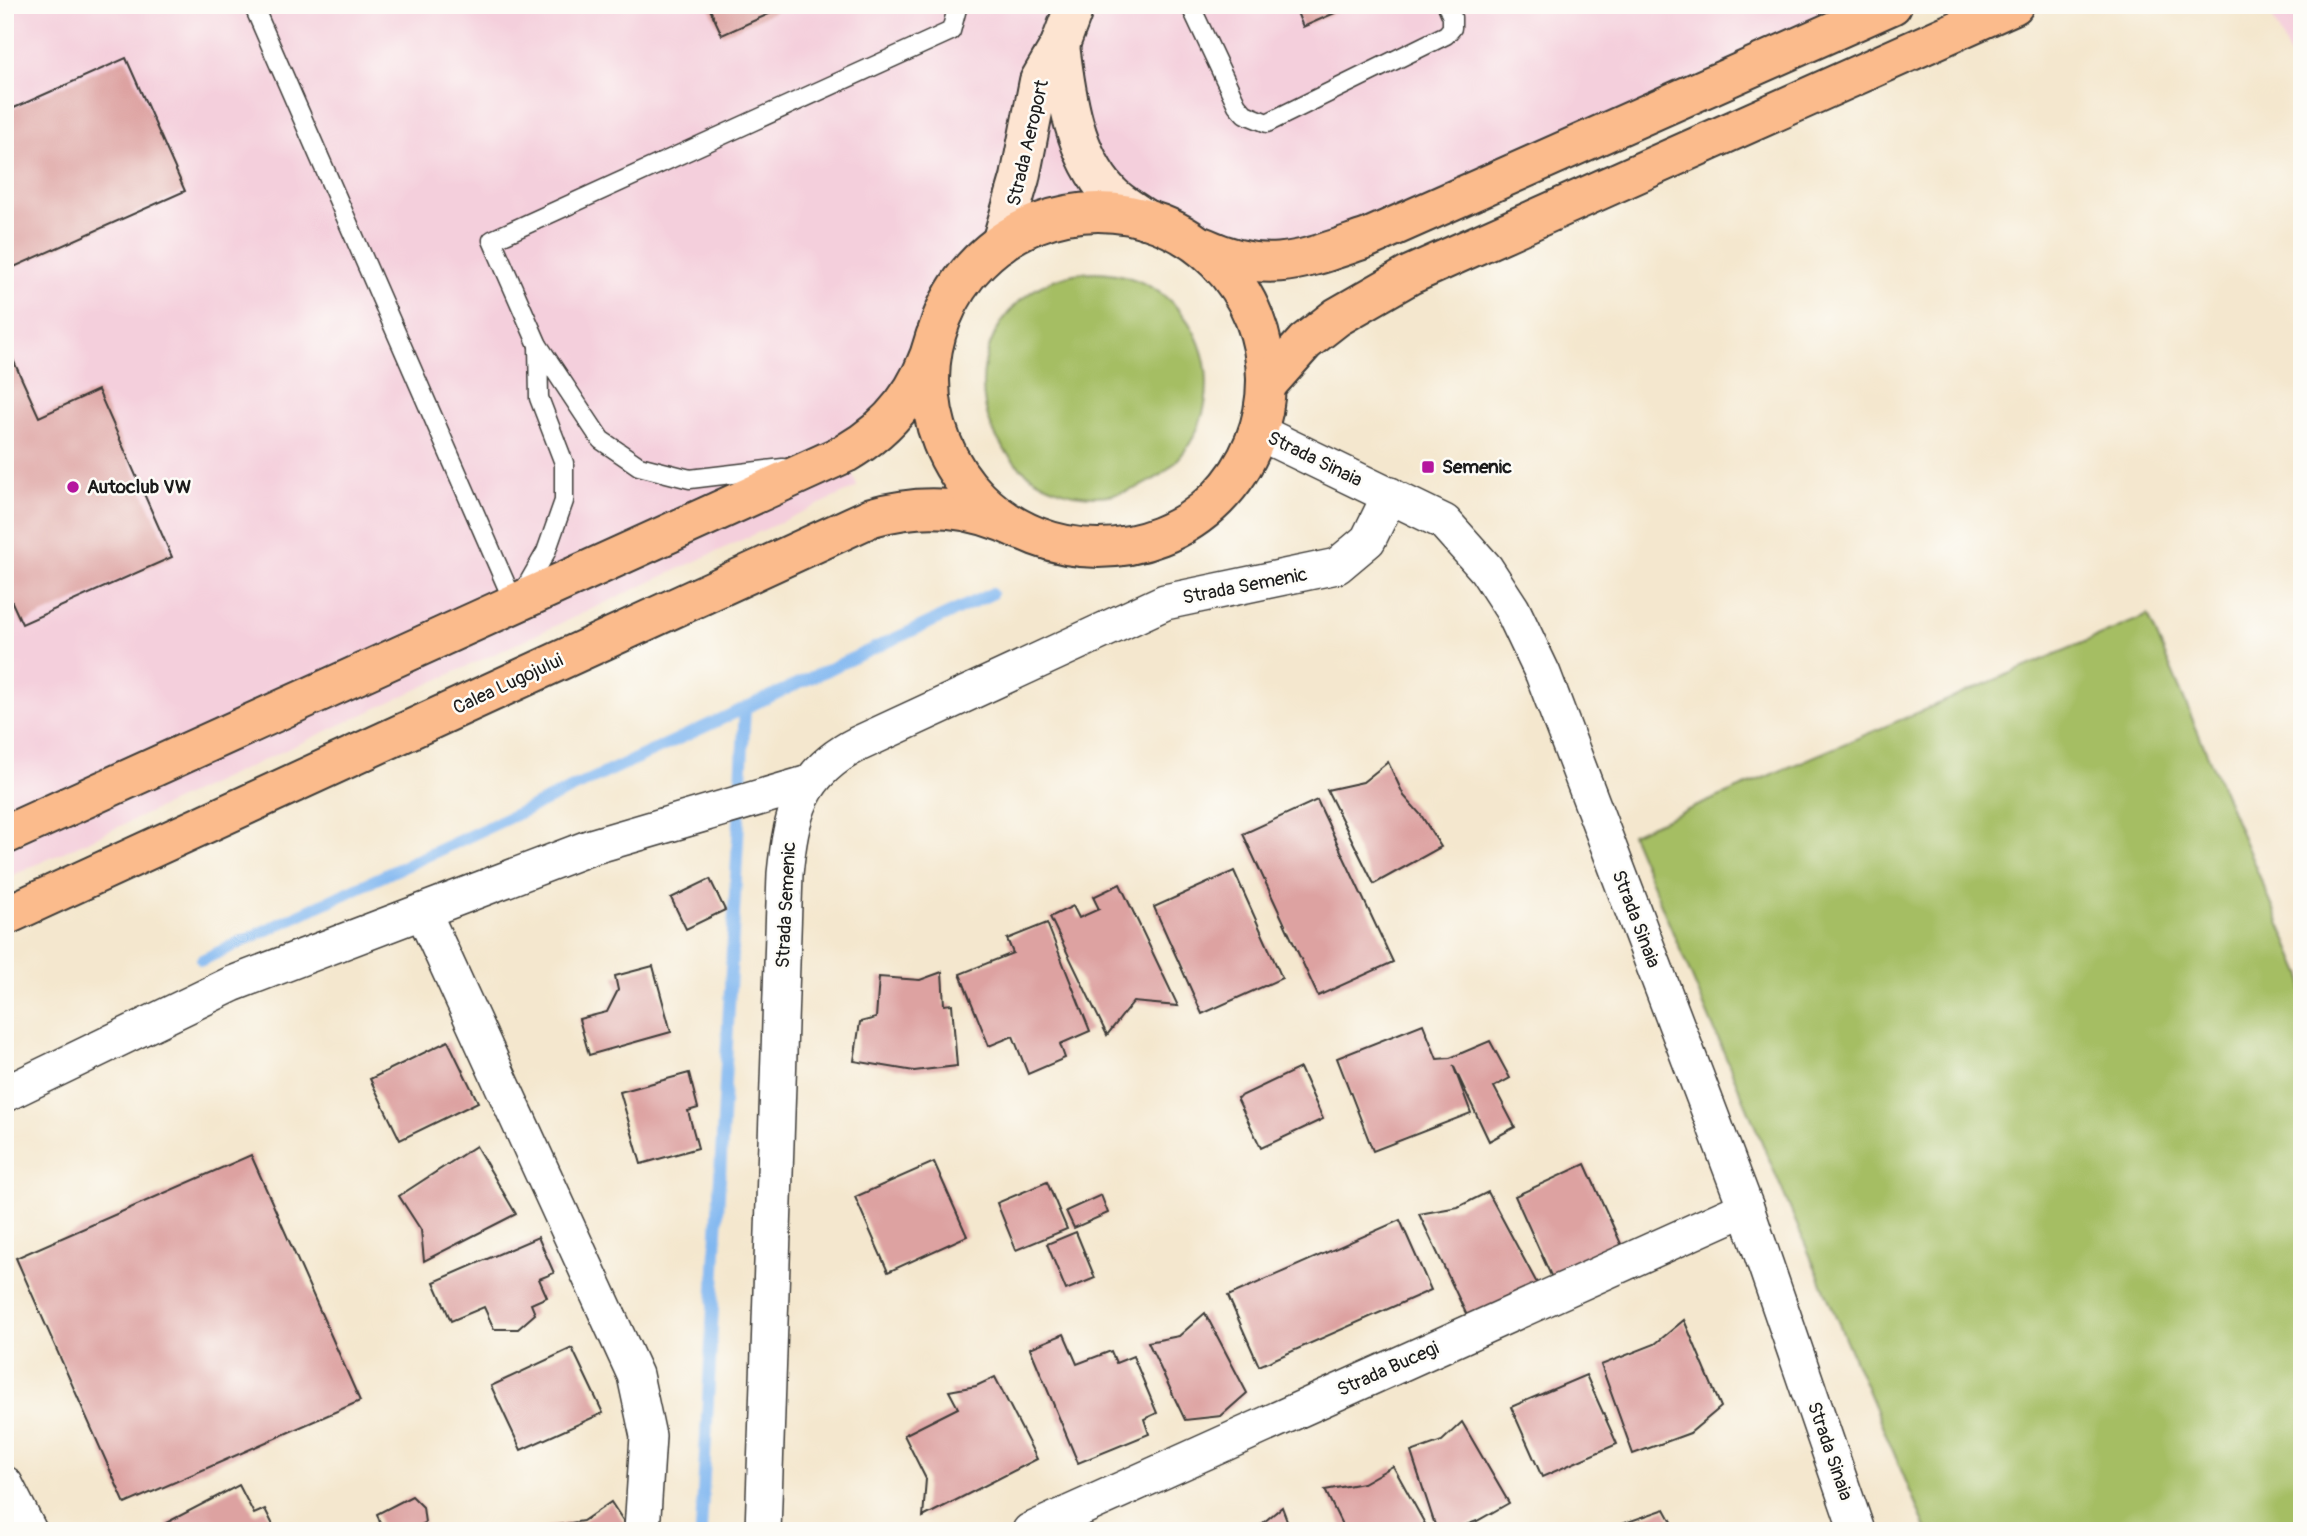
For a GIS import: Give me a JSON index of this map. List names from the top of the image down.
{
  "streets": {
    "main road": ["Calea Lugojului"],
    "street": [
      "Strada Aeroport",
      "Strada Sinaia",
      "Strada Semenic",
      "Strada Bucegi"
    ]
  },
  "crossings": [
    ["Strada Sinaia", "Strada Semenic"],
    ["Strada Sinaia", "Strada Bucegi"]
  ],
  "places": {
    "transit": ["Semenic"],
    "other": ["Autoclub VW"]
  }
}
